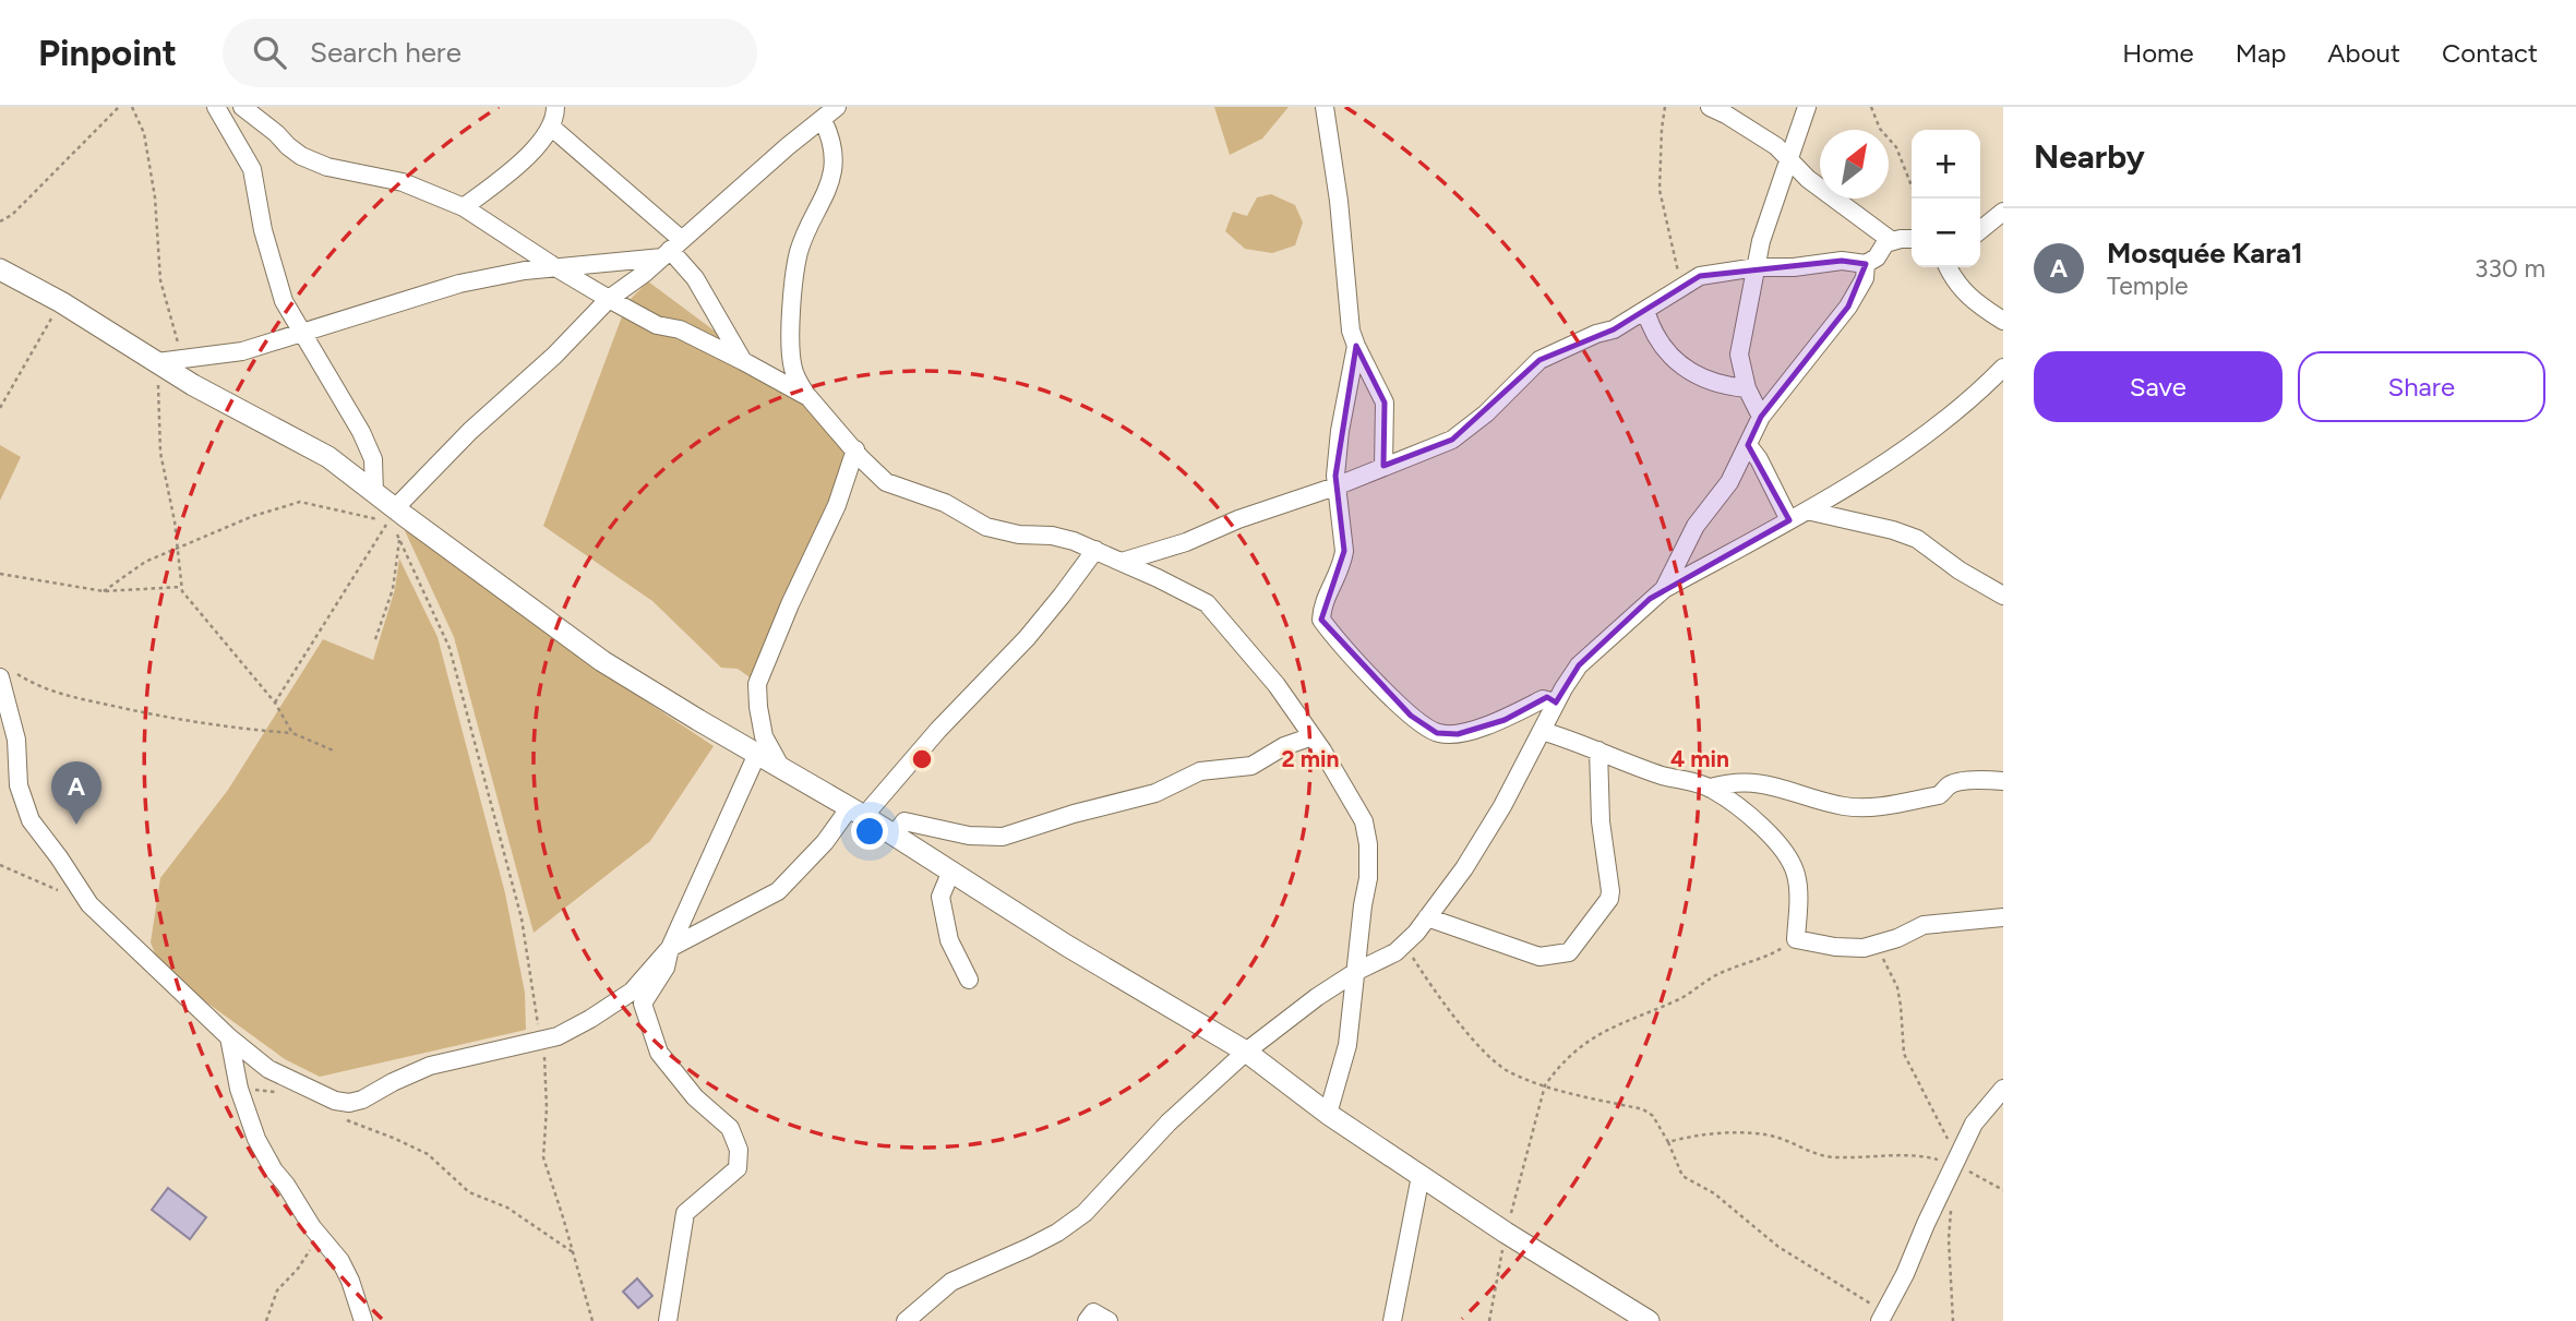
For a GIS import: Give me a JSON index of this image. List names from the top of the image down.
{
  "north": "top right",
  "page": {
    "header": "Pinpoint",
    "search": "Search here",
    "nav": [
      "Home",
      "Map",
      "About",
      "Contact"
    ],
    "heading": "Nearby",
    "map_buttons": ["+", "−"],
    "list": [
      {
        "mark": "A",
        "name": "Mosquée Kara1",
        "note": "Temple",
        "value": "330 m"
      }
    ],
    "buttons": ["Save", "Share"],
    "pins": "A"
  },
  "rings": ["2 min", "4 min"]
}
